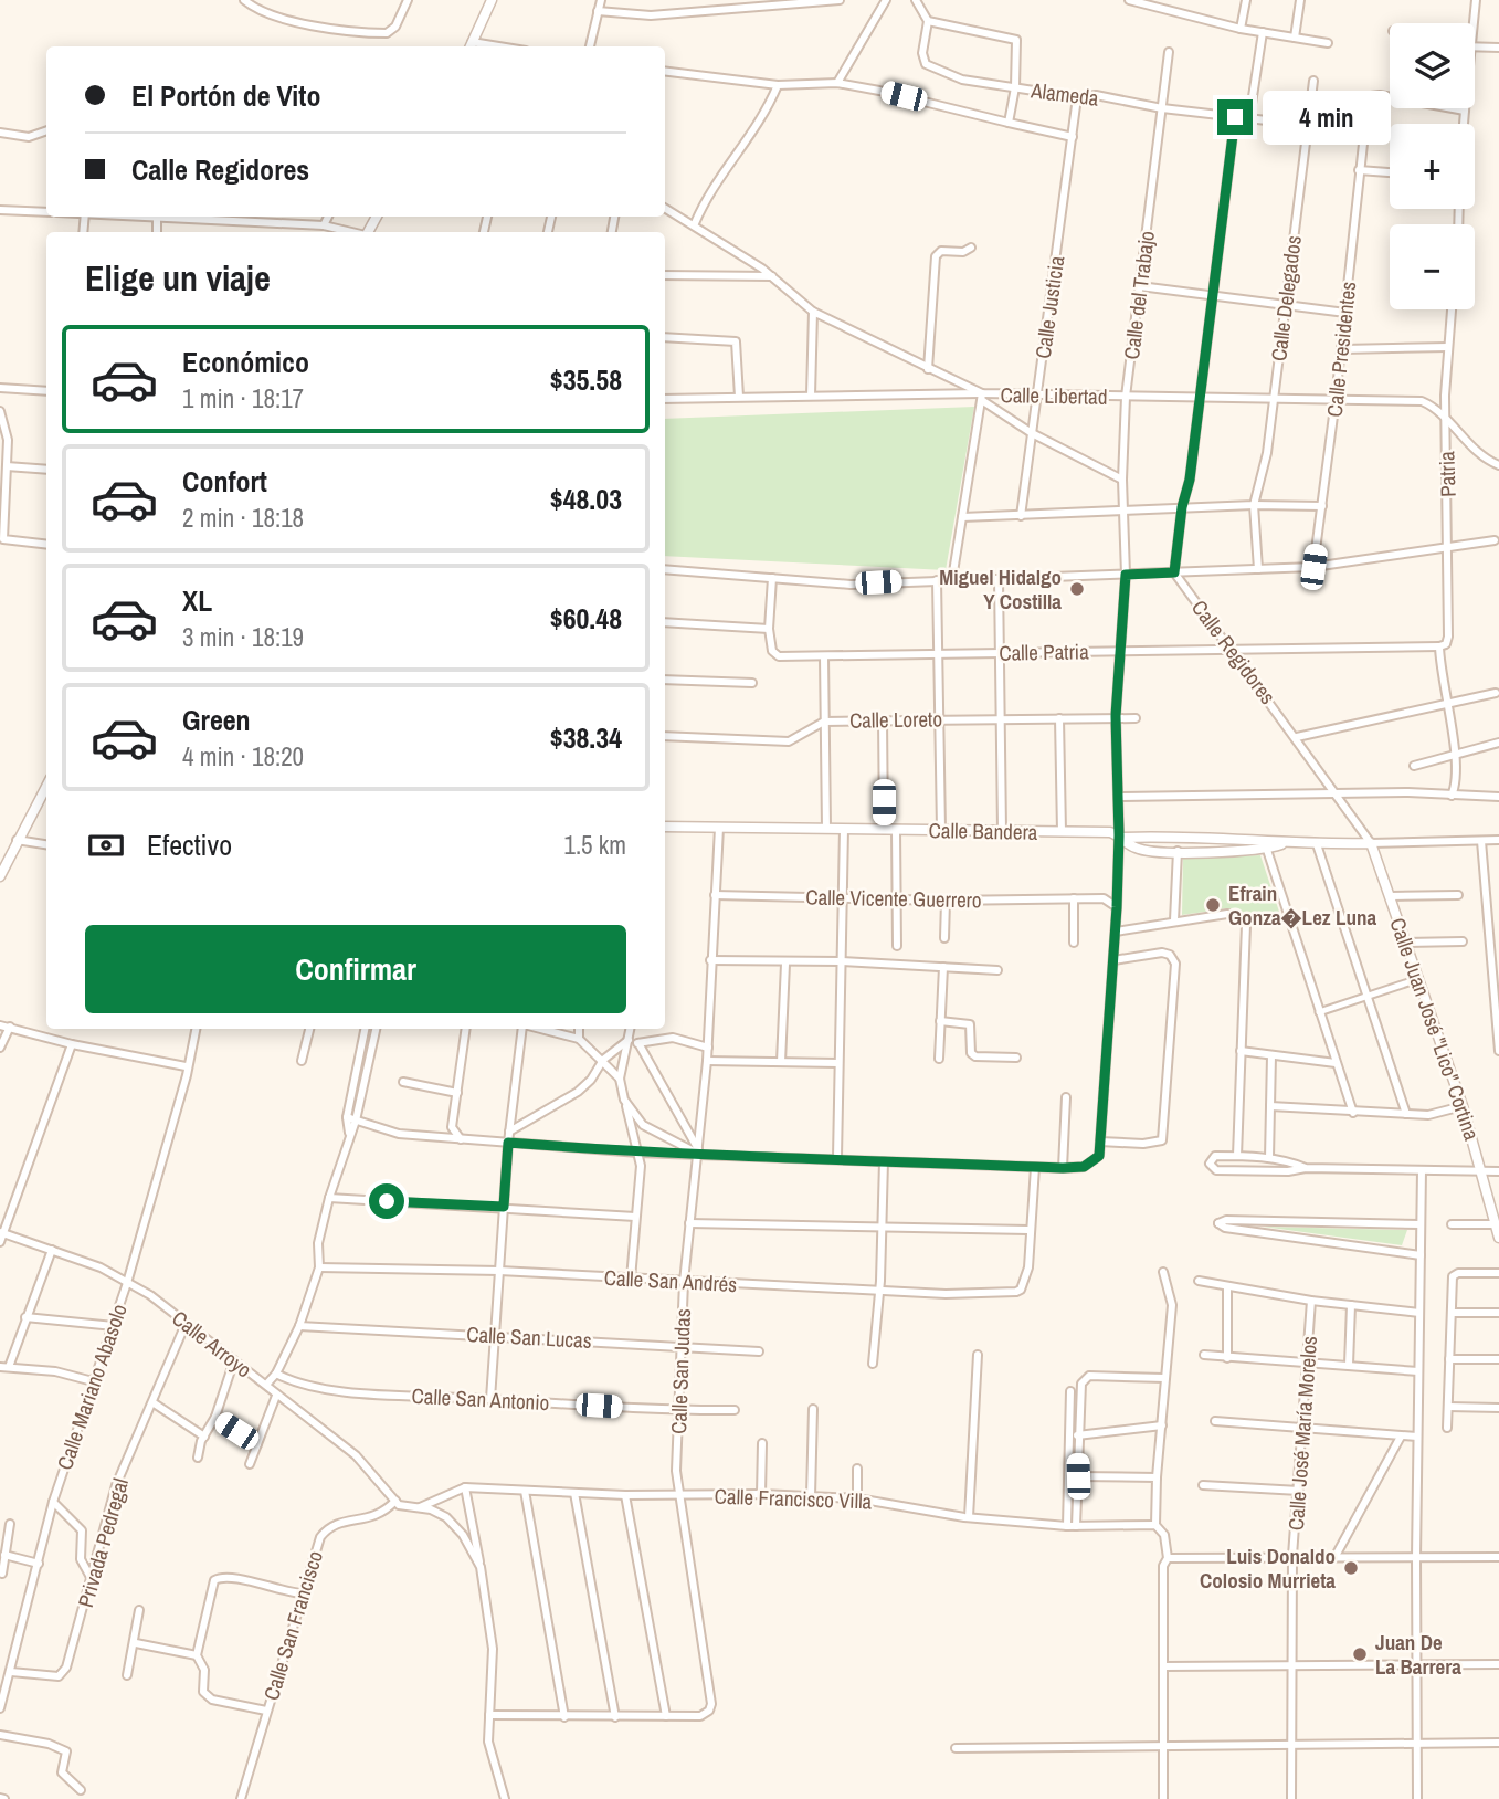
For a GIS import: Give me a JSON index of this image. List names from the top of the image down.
{
  "streets": {
    "street": [
      "Alameda",
      "Calle del Trabajo",
      "Calle Delegados",
      "Calle Justicia",
      "Calle Presidentes",
      "Calle Libertad",
      "Patria",
      "Calle Patria",
      "Calle Regidores",
      "Calle Loreto",
      "Calle Bandera",
      "Calle Vicente Guerrero",
      "Calle Juan José \"Lico\" Cortina",
      "Calle San Andrés",
      "Calle San Lucas",
      "Calle Arroyo",
      "Calle San Judas",
      "Calle Mariano Abasolo",
      "Calle San Antonio",
      "Calle José María Morelos",
      "Calle Francisco Villa",
      "Privada Pedregal",
      "Calle San Francisco"
    ]
  },
  "crossings": [
    ["Alameda", "Calle del Trabajo"],
    ["Alameda", "Calle Delegados"],
    ["Alameda", "Calle Justicia"],
    ["Alameda", "Calle Presidentes"],
    ["Calle del Trabajo", "Calle Libertad"],
    ["Calle del Trabajo", "Calle Patria"],
    ["Calle del Trabajo", "Calle Loreto"],
    ["Calle del Trabajo", "Calle Bandera"],
    ["Calle del Trabajo", "Calle Vicente Guerrero"],
    ["Calle Delegados", "Calle Libertad"],
    ["Calle Justicia", "Calle Libertad"],
    ["Calle Presidentes", "Calle Libertad"],
    ["Calle Libertad", "Patria"],
    ["Patria", "Calle Patria"],
    ["Calle Patria", "Calle Regidores"],
    ["Calle Regidores", "Calle Juan José \"Lico\" Cortina"],
    ["Calle Bandera", "Calle San Judas"],
    ["Calle Vicente Guerrero", "Calle San Judas"],
    ["Calle San Andrés", "Calle San Judas"],
    ["Calle San Lucas", "Calle San Judas"],
    ["Calle Arroyo", "Calle Mariano Abasolo"],
    ["Calle Arroyo", "Privada Pedregal"],
    ["Calle Arroyo", "Calle San Francisco"],
    ["Calle San Judas", "Calle San Antonio"],
    ["Calle San Judas", "Calle Francisco Villa"],
    ["Calle Mariano Abasolo", "Privada Pedregal"]
  ],
  "places": [
    "Miguel Hidalgo Y Costilla",
    "Efrain Gonza�Lez Luna",
    "Luis Donaldo Colosio Murrieta",
    "Juan De La Barrera"
  ],
  "page": {
    "map_buttons": ["+", "−"],
    "banner": ["El Portón de Vito", "Calle Regidores"],
    "bubble": "4 min",
    "heading": "Elige un viaje",
    "list": [
      {
        "name": "Económico",
        "note": "1 min · 18:17",
        "value": "$35.58"
      },
      {
        "name": "Confort",
        "note": "2 min · 18:18",
        "value": "$48.03"
      },
      {
        "name": "XL",
        "note": "3 min · 18:19",
        "value": "$60.48"
      },
      {
        "name": "Green",
        "note": "4 min · 18:20",
        "value": "$38.34"
      }
    ],
    "pay": ["Efectivo", "1.5 km"],
    "buttons": "Confirmar"
  }
}
